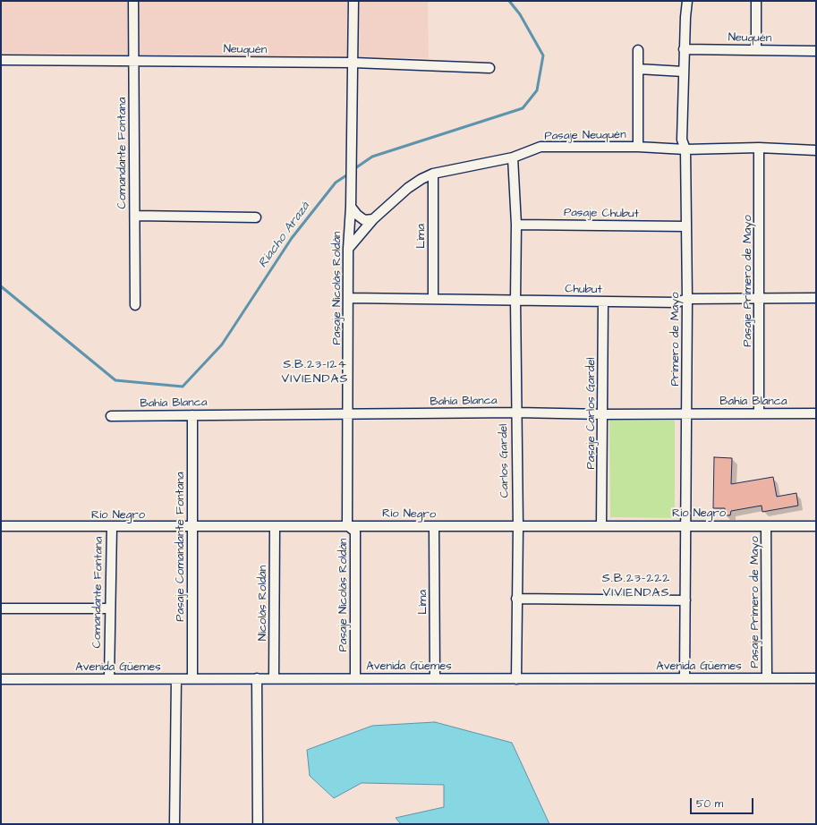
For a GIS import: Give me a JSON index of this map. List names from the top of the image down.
{
  "streets": {
    "street": [
      "Neuquén",
      "Pasaje Neuquén",
      "Comandante Fontana",
      "Pasaje Chubut",
      "Lima",
      "Pasaje Primero de Mayo",
      "Pasaje Nicolás Roldán",
      "Chubut",
      "Primero de Mayo",
      "Bahía Blanca",
      "Pasaje Carlos Gardel",
      "Carlos Gardel",
      "Río Negro",
      "Pasaje Comandante Fontana",
      "Nicolás Roldán",
      "Avenida Güemes"
    ]
  },
  "crossings": [
    ["Neuquén", "Comandante Fontana"],
    ["Neuquén", "Pasaje Nicolás Roldán"],
    ["Neuquén", "Primero de Mayo"],
    ["Pasaje Neuquén", "Lima"],
    ["Pasaje Neuquén", "Pasaje Primero de Mayo"],
    ["Pasaje Neuquén", "Pasaje Nicolás Roldán"],
    ["Pasaje Neuquén", "Primero de Mayo"],
    ["Pasaje Neuquén", "Carlos Gardel"],
    ["Comandante Fontana", "Río Negro"],
    ["Comandante Fontana", "Avenida Güemes"],
    ["Pasaje Chubut", "Primero de Mayo"],
    ["Pasaje Chubut", "Carlos Gardel"],
    ["Lima", "Chubut"],
    ["Lima", "Río Negro"],
    ["Lima", "Avenida Güemes"],
    ["Pasaje Primero de Mayo", "Chubut"],
    ["Pasaje Primero de Mayo", "Bahía Blanca"],
    ["Pasaje Primero de Mayo", "Río Negro"],
    ["Pasaje Primero de Mayo", "Avenida Güemes"],
    ["Pasaje Nicolás Roldán", "Chubut"],
    ["Pasaje Nicolás Roldán", "Bahía Blanca"],
    ["Pasaje Nicolás Roldán", "Río Negro"],
    ["Pasaje Nicolás Roldán", "Avenida Güemes"],
    ["Chubut", "Primero de Mayo"],
    ["Chubut", "Pasaje Carlos Gardel"],
    ["Chubut", "Carlos Gardel"],
    ["Primero de Mayo", "Bahía Blanca"],
    ["Primero de Mayo", "Río Negro"],
    ["Primero de Mayo", "Avenida Güemes"],
    ["Bahía Blanca", "Pasaje Carlos Gardel"],
    ["Bahía Blanca", "Carlos Gardel"],
    ["Bahía Blanca", "Pasaje Comandante Fontana"],
    ["Pasaje Carlos Gardel", "Río Negro"],
    ["Carlos Gardel", "Río Negro"],
    ["Carlos Gardel", "Avenida Güemes"],
    ["Río Negro", "Pasaje Comandante Fontana"],
    ["Río Negro", "Nicolás Roldán"],
    ["Pasaje Comandante Fontana", "Avenida Güemes"],
    ["Nicolás Roldán", "Avenida Güemes"]
  ],
  "districts": ["S.B.23-124 VIVIENDAS", "S.B.23-222 VIVIENDAS"],
  "water": ["Riacho Arazá"],
  "scale_bar": "50 m"
}
